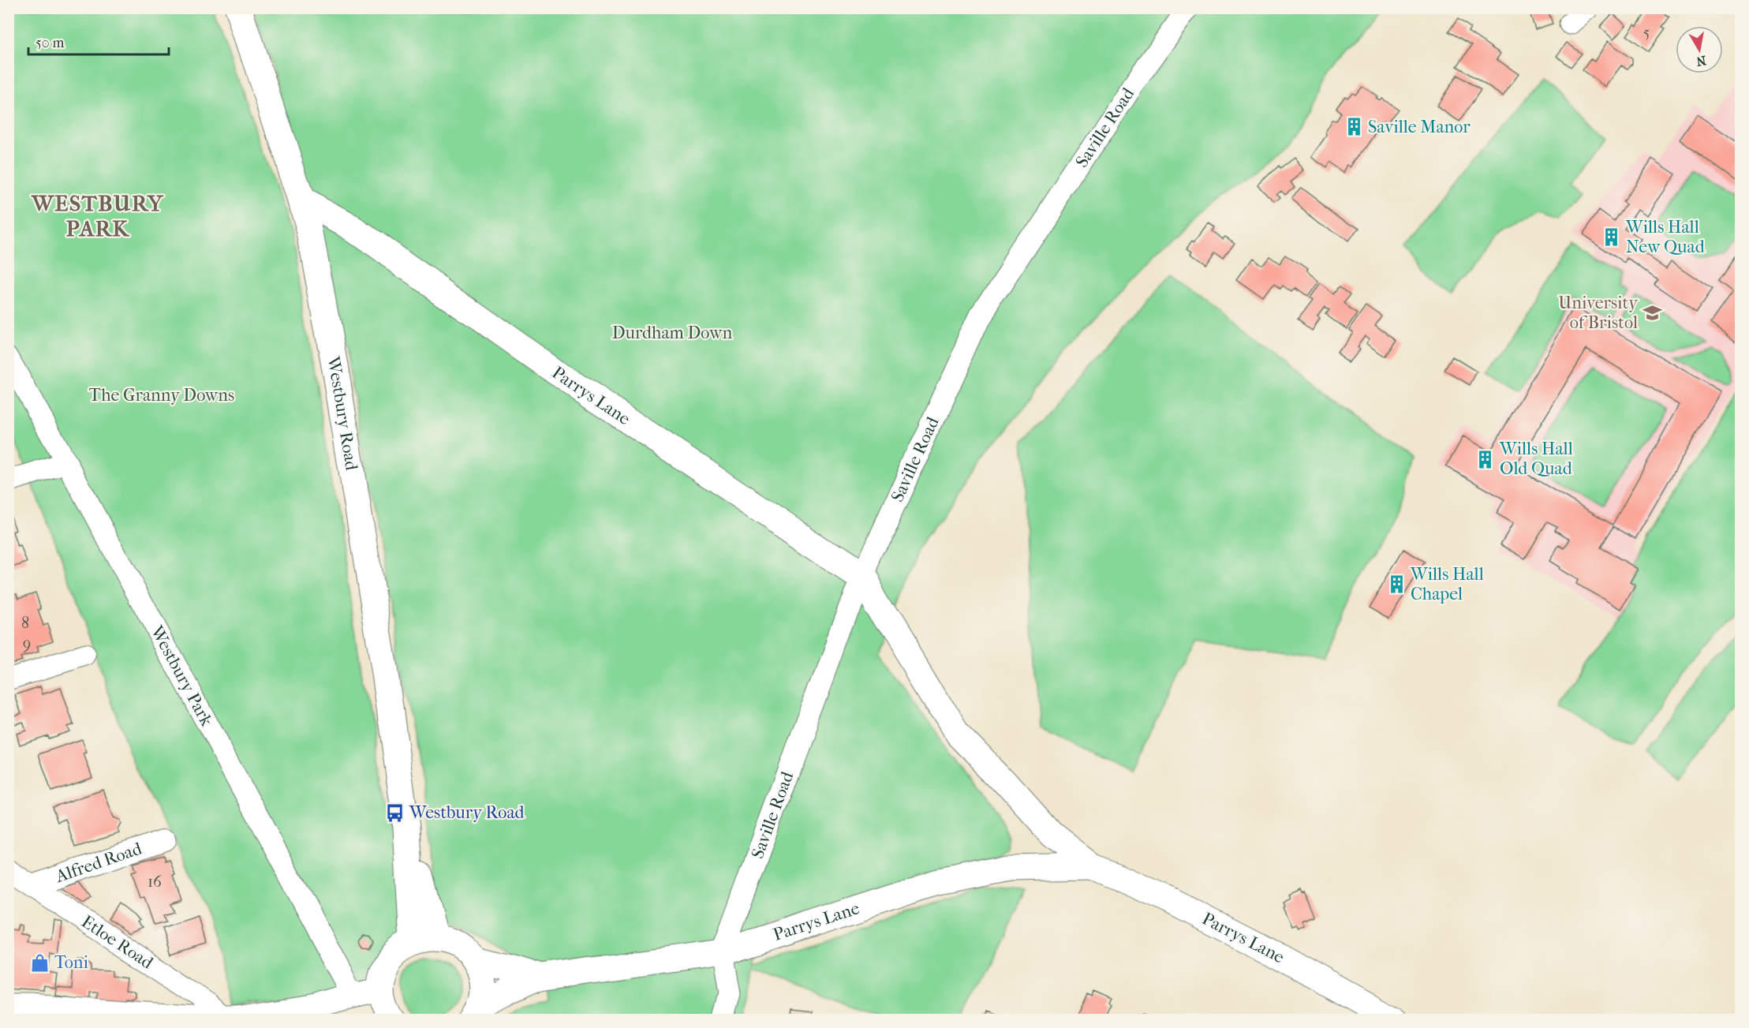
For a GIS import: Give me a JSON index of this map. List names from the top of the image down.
{
  "streets": {
    "main road": ["Parrys Lane", "Westbury Road"],
    "street": [
      "Saville Road",
      "Westbury Park",
      "Alfred Road",
      "Etloe Road"
    ]
  },
  "crossings": [
    ["Saville Road", "Parrys Lane"],
    ["Parrys Lane", "Westbury Road"],
    ["Alfred Road", "Etloe Road"]
  ],
  "districts": ["WESTBURY PARK"],
  "parks": ["Durdham Down", "The Granny Downs"],
  "places": {
    "building": [
      "Saville Manor",
      "Wills Hall New Quad",
      "Wills Hall Old Quad",
      "Wills Hall Chapel"
    ],
    "school or university": ["University of Bristol"],
    "bus stop": ["Westbury Road"],
    "shop": ["Toni"]
  },
  "house_numbers": [
    "5",
    "8",
    "9",
    "16"
  ],
  "scale_bar": "50 m",
  "north": "bottom"
}
